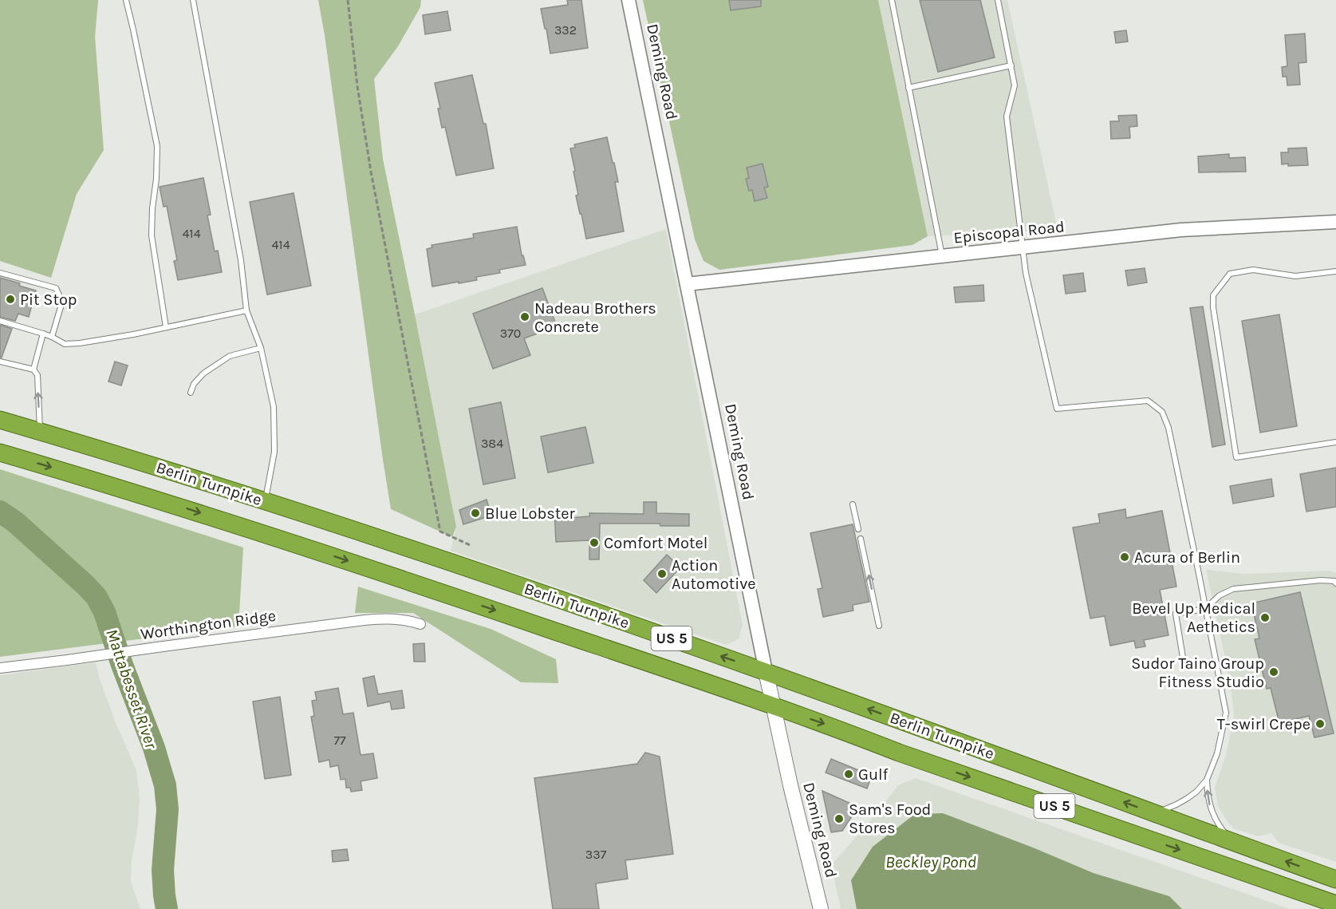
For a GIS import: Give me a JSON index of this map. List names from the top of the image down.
{
  "streets": {
    "highway": ["Berlin Turnpike", "US 5"],
    "main road": ["Deming Road"],
    "street": ["Episcopal Road", "Worthington Ridge"]
  },
  "crossings": [
    ["Deming Road", "Episcopal Road"],
    ["Deming Road", "Berlin Turnpike"]
  ],
  "water": ["Mattabesset River", "Beckley Pond"],
  "places": [
    "Pit Stop",
    "Nadeau Brothers Concrete",
    "Blue Lobster",
    "Comfort Motel",
    "Acura of Berlin",
    "Action Automotive",
    "Bevel Up Medical Aethetics",
    "Sudor Taino Group Fitness Studio",
    "T-swirl Crepe",
    "Gulf",
    "Sam's Food Stores"
  ],
  "house_numbers": [
    "332",
    "414",
    "414",
    "370",
    "384",
    "77",
    "337"
  ]
}
